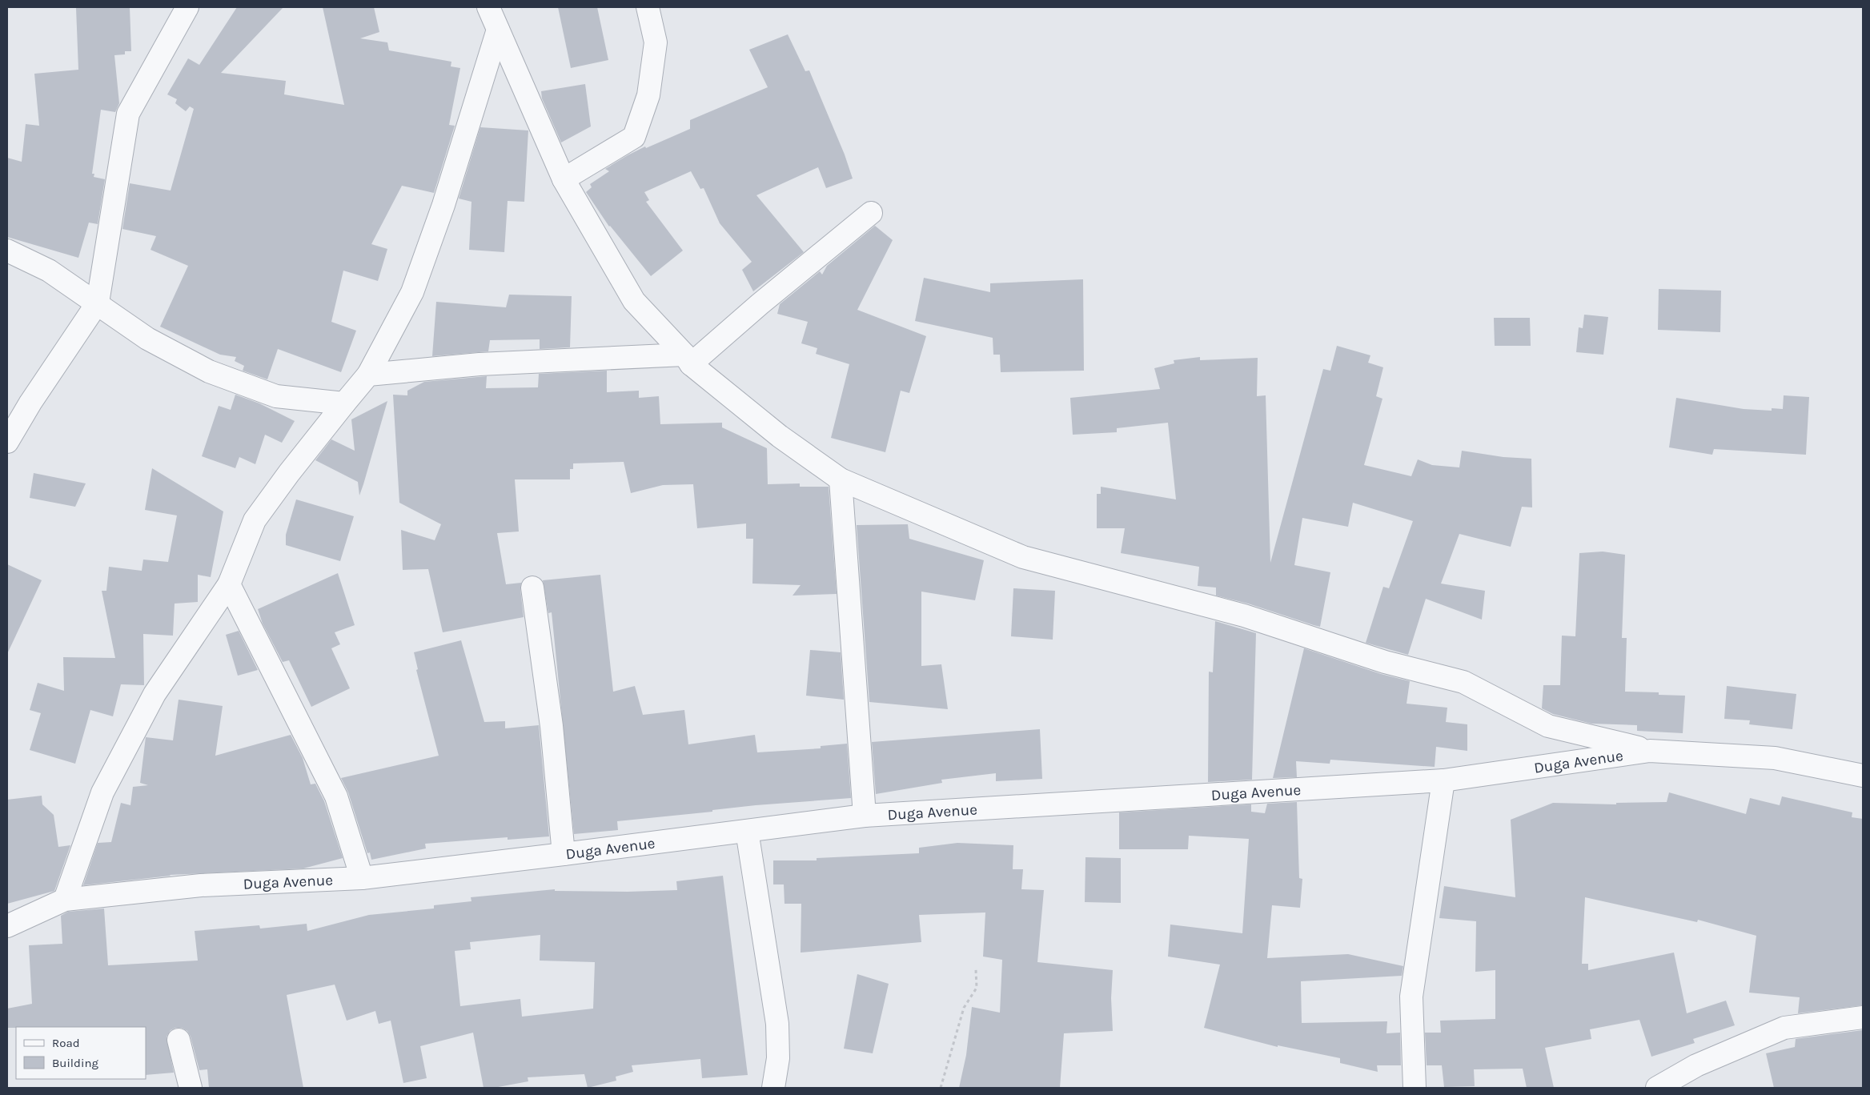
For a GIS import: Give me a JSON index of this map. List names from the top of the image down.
{
  "streets": {
    "street": ["Duga Avenue"]
  },
  "legend": ["Road", "Building"]
}
